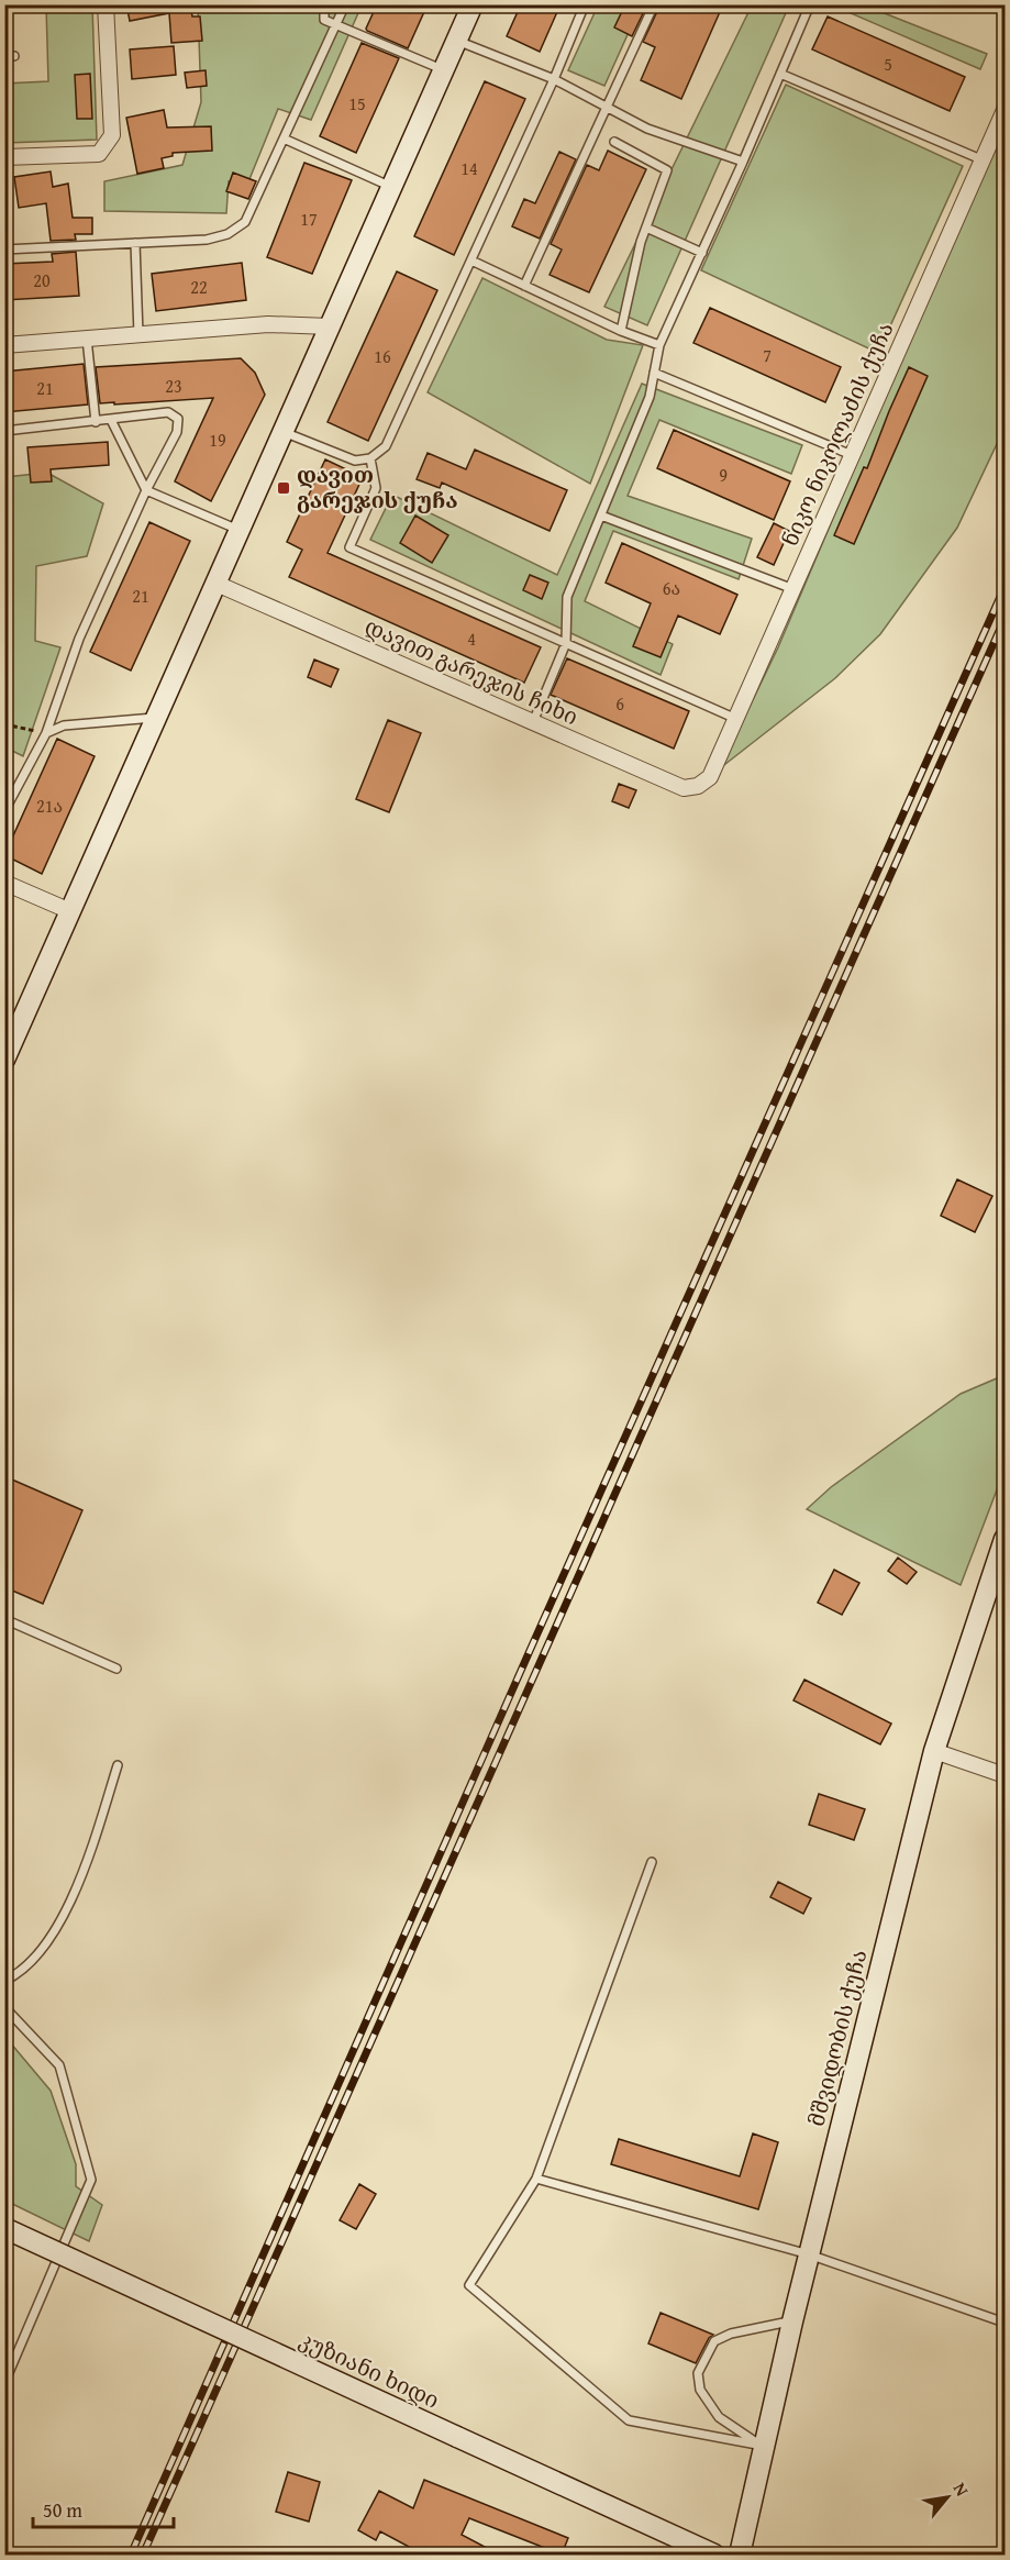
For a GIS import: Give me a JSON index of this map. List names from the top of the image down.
{
  "streets": {
    "main road": ["მშვიდობის ქუჩა", "კუზიანი ხიდი"],
    "street": ["ნიკო ნიკოლაძის ქუჩა", "დავით გარეჯის ჩიხი"]
  },
  "crossings": [
    ["ნიკო ნიკოლაძის ქუჩა", "დავით გარეჯის ჩიხი"]
  ],
  "places": {
    "transit": ["დავით გარეჯის ქუჩა"]
  },
  "house_numbers": [
    "5",
    "15",
    "14",
    "17",
    "20",
    "22",
    "7",
    "16",
    "23",
    "21",
    "19",
    "9",
    "6ა",
    "21",
    "4",
    "6",
    "21ა"
  ],
  "scale_bar": "50 m",
  "north": "top right"
}
